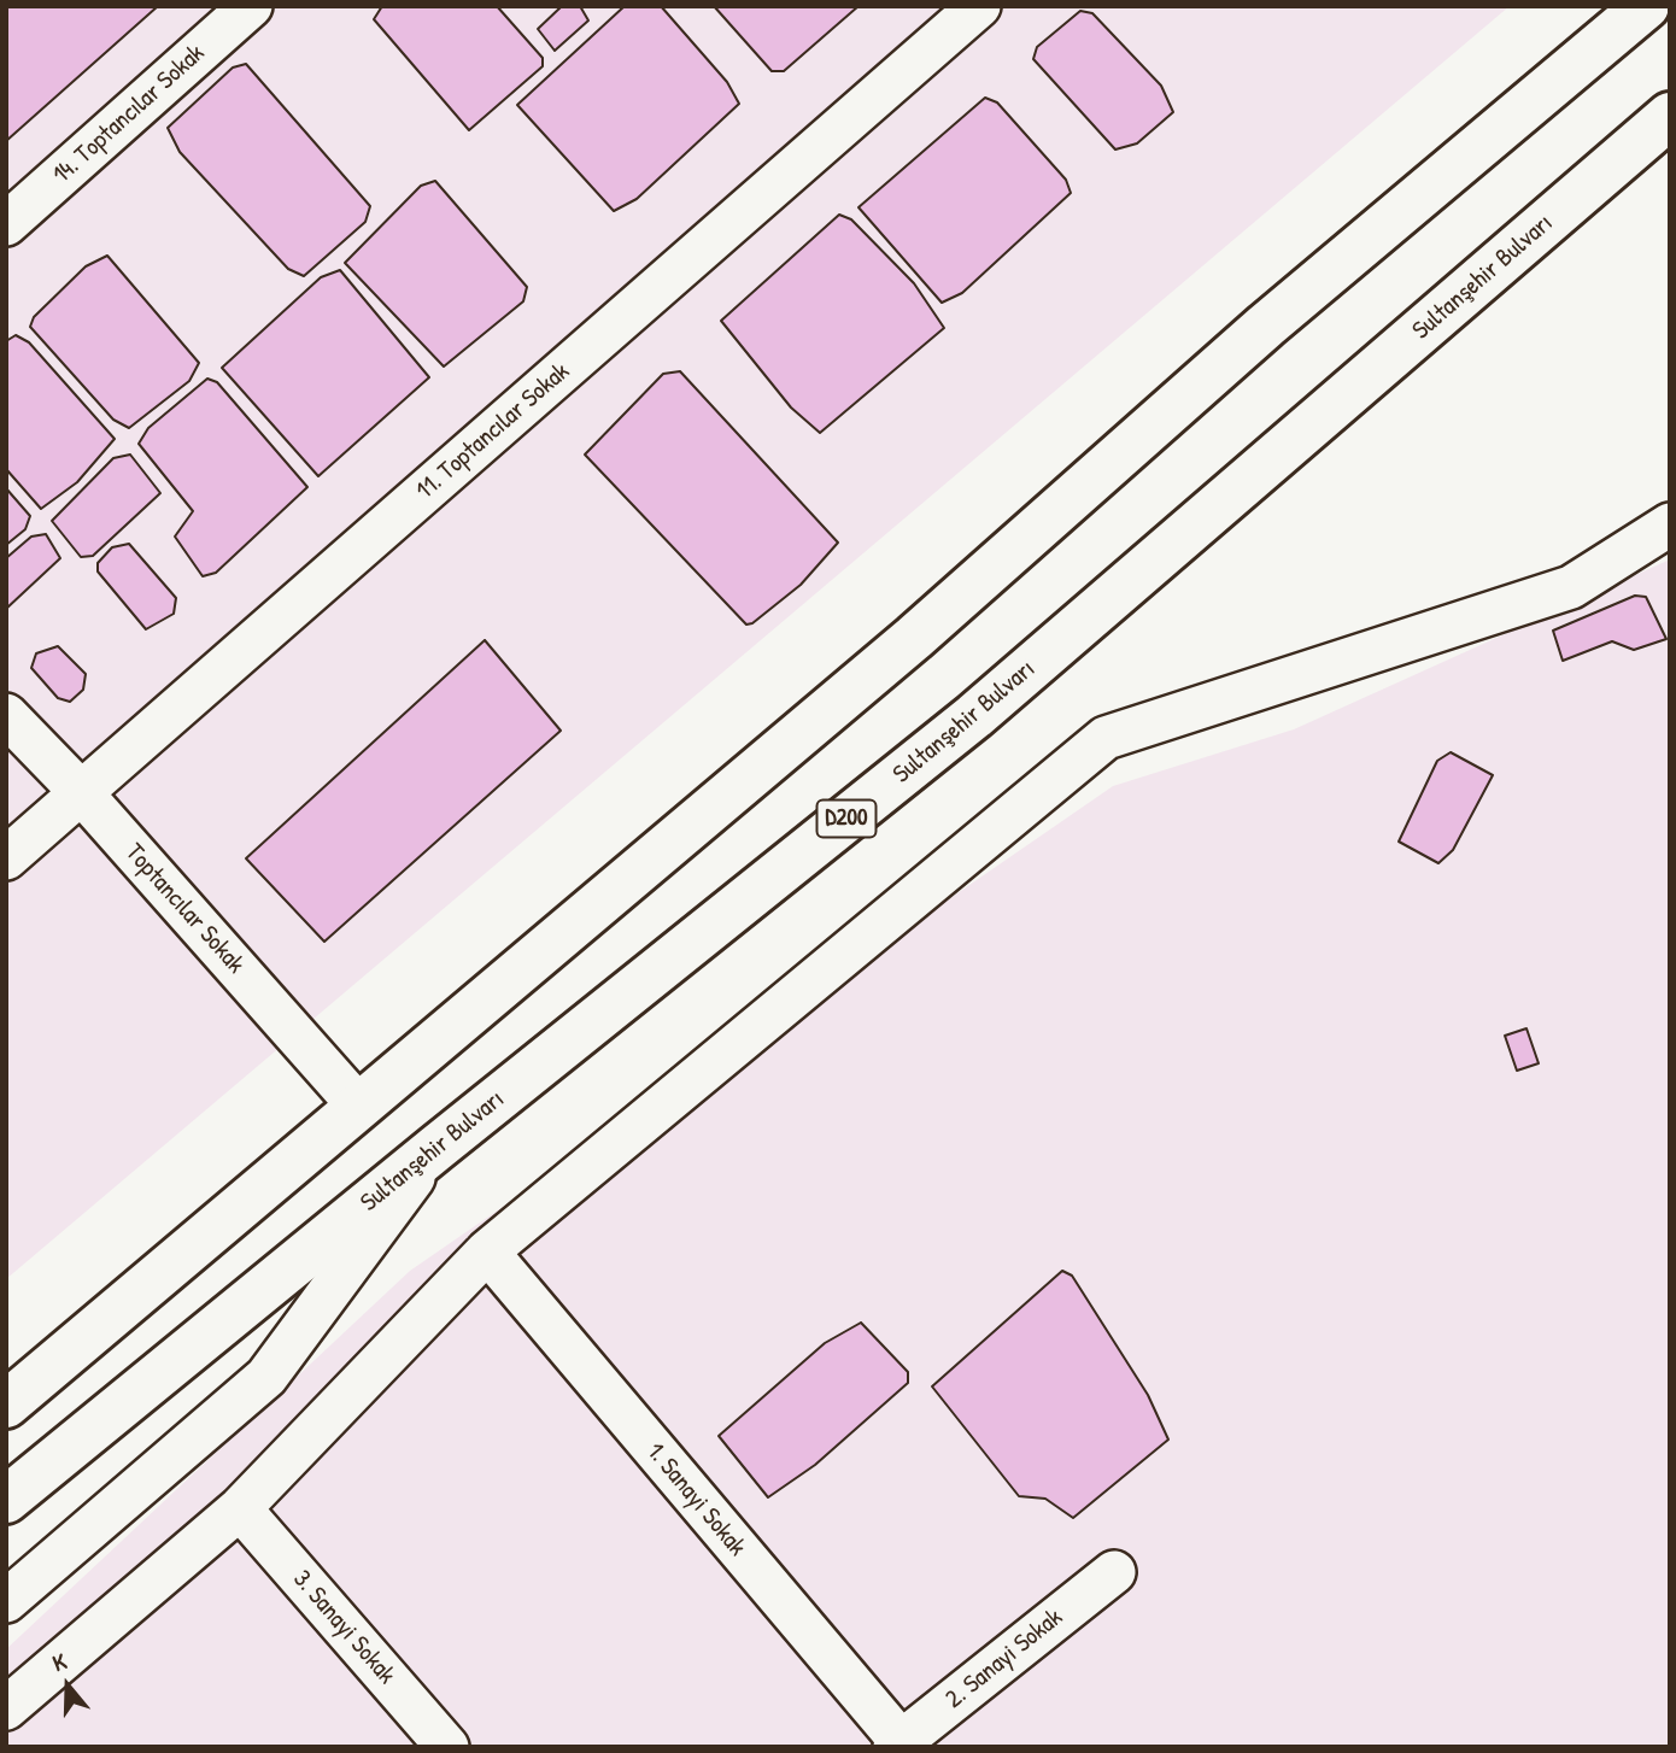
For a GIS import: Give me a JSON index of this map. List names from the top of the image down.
{
  "streets": {
    "highway": ["Sultanşehir Bulvarı", "D200"],
    "street": [
      "14. Toptancılar Sokak",
      "11. Toptancılar Sokak",
      "Toptancılar Sokak",
      "1. Sanayi Sokak",
      "3. Sanayi Sokak",
      "2. Sanayi Sokak"
    ]
  },
  "crossings": [
    ["11. Toptancılar Sokak", "Toptancılar Sokak"],
    ["1. Sanayi Sokak", "2. Sanayi Sokak"]
  ],
  "north": "top"
}
